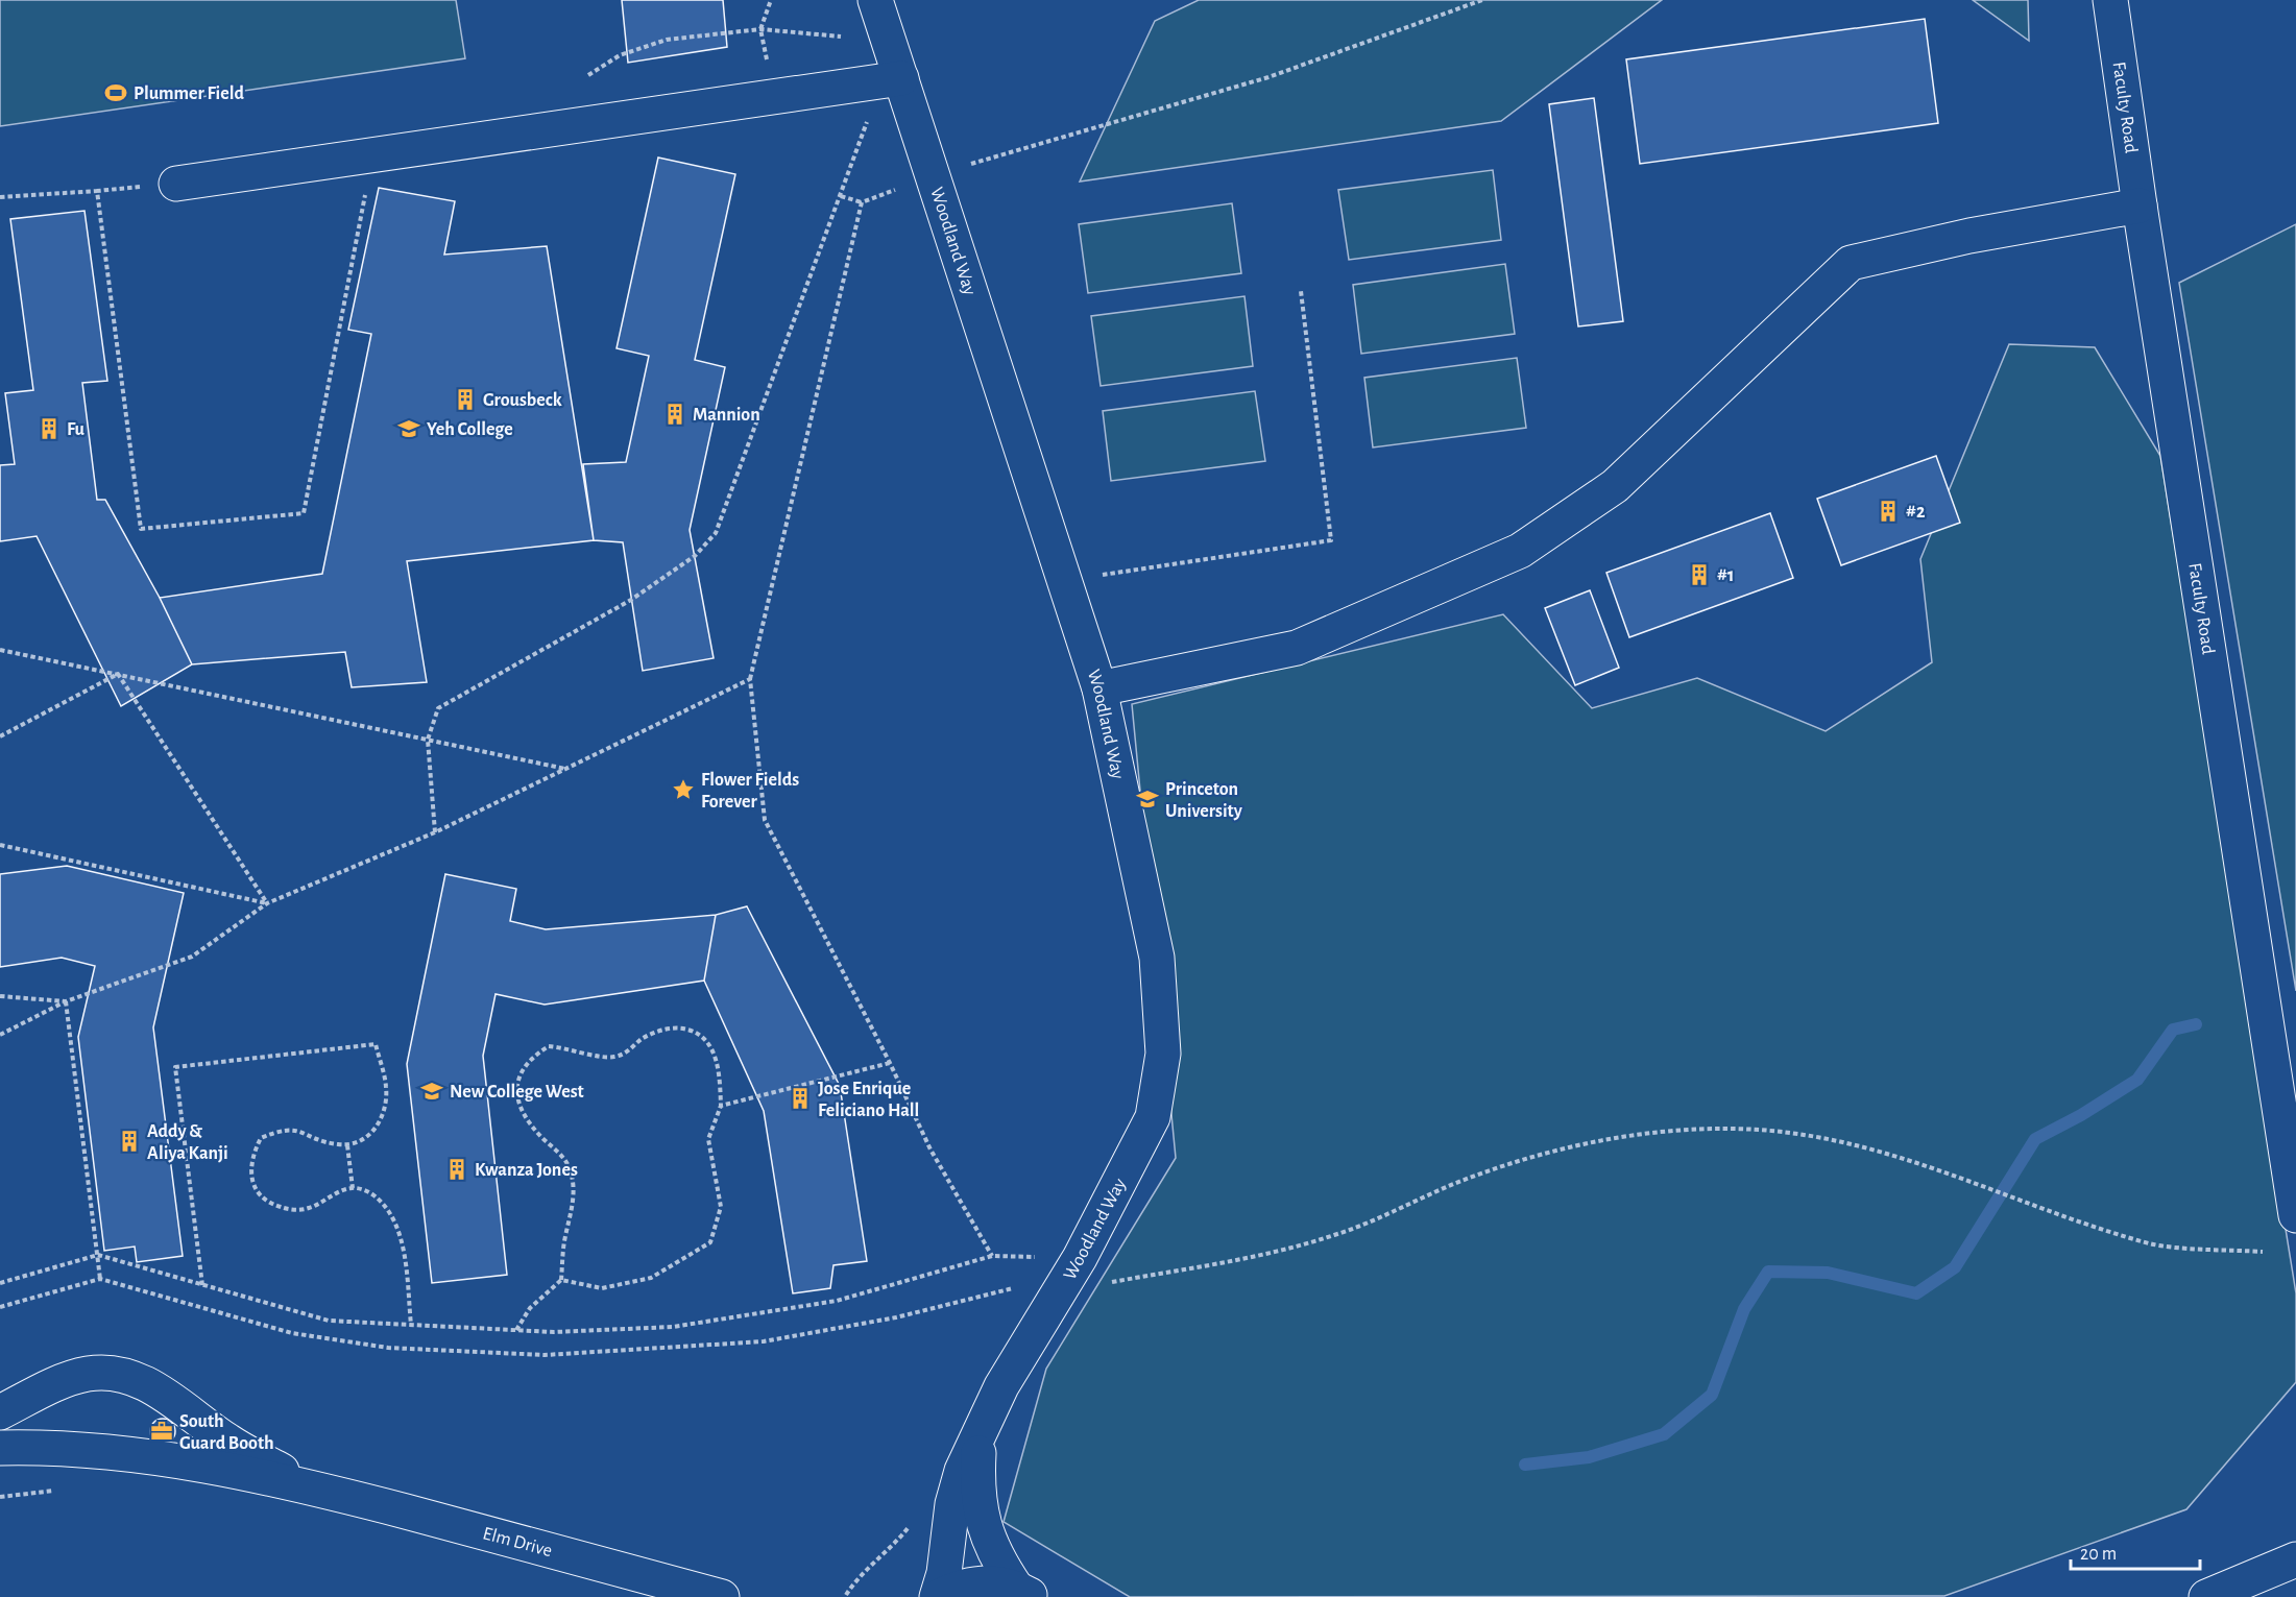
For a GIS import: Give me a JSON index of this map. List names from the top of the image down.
{
  "streets": {
    "street": ["Faculty Road", "Woodland Way", "Elm Drive"]
  },
  "places": {
    "sports": ["Plummer Field"],
    "building": [
      "Grousbeck",
      "Mannion",
      "Fu",
      "#2",
      "#1",
      "Jose Enrique Feliciano Hall",
      "Addy & Aliya Kanji",
      "Kwanza Jones"
    ],
    "school or university": ["Yeh College", "Princeton University", "New College West"],
    "place": ["Flower Fields Forever"],
    "office": ["South Guard Booth"]
  },
  "scale_bar": "20 m"
}
